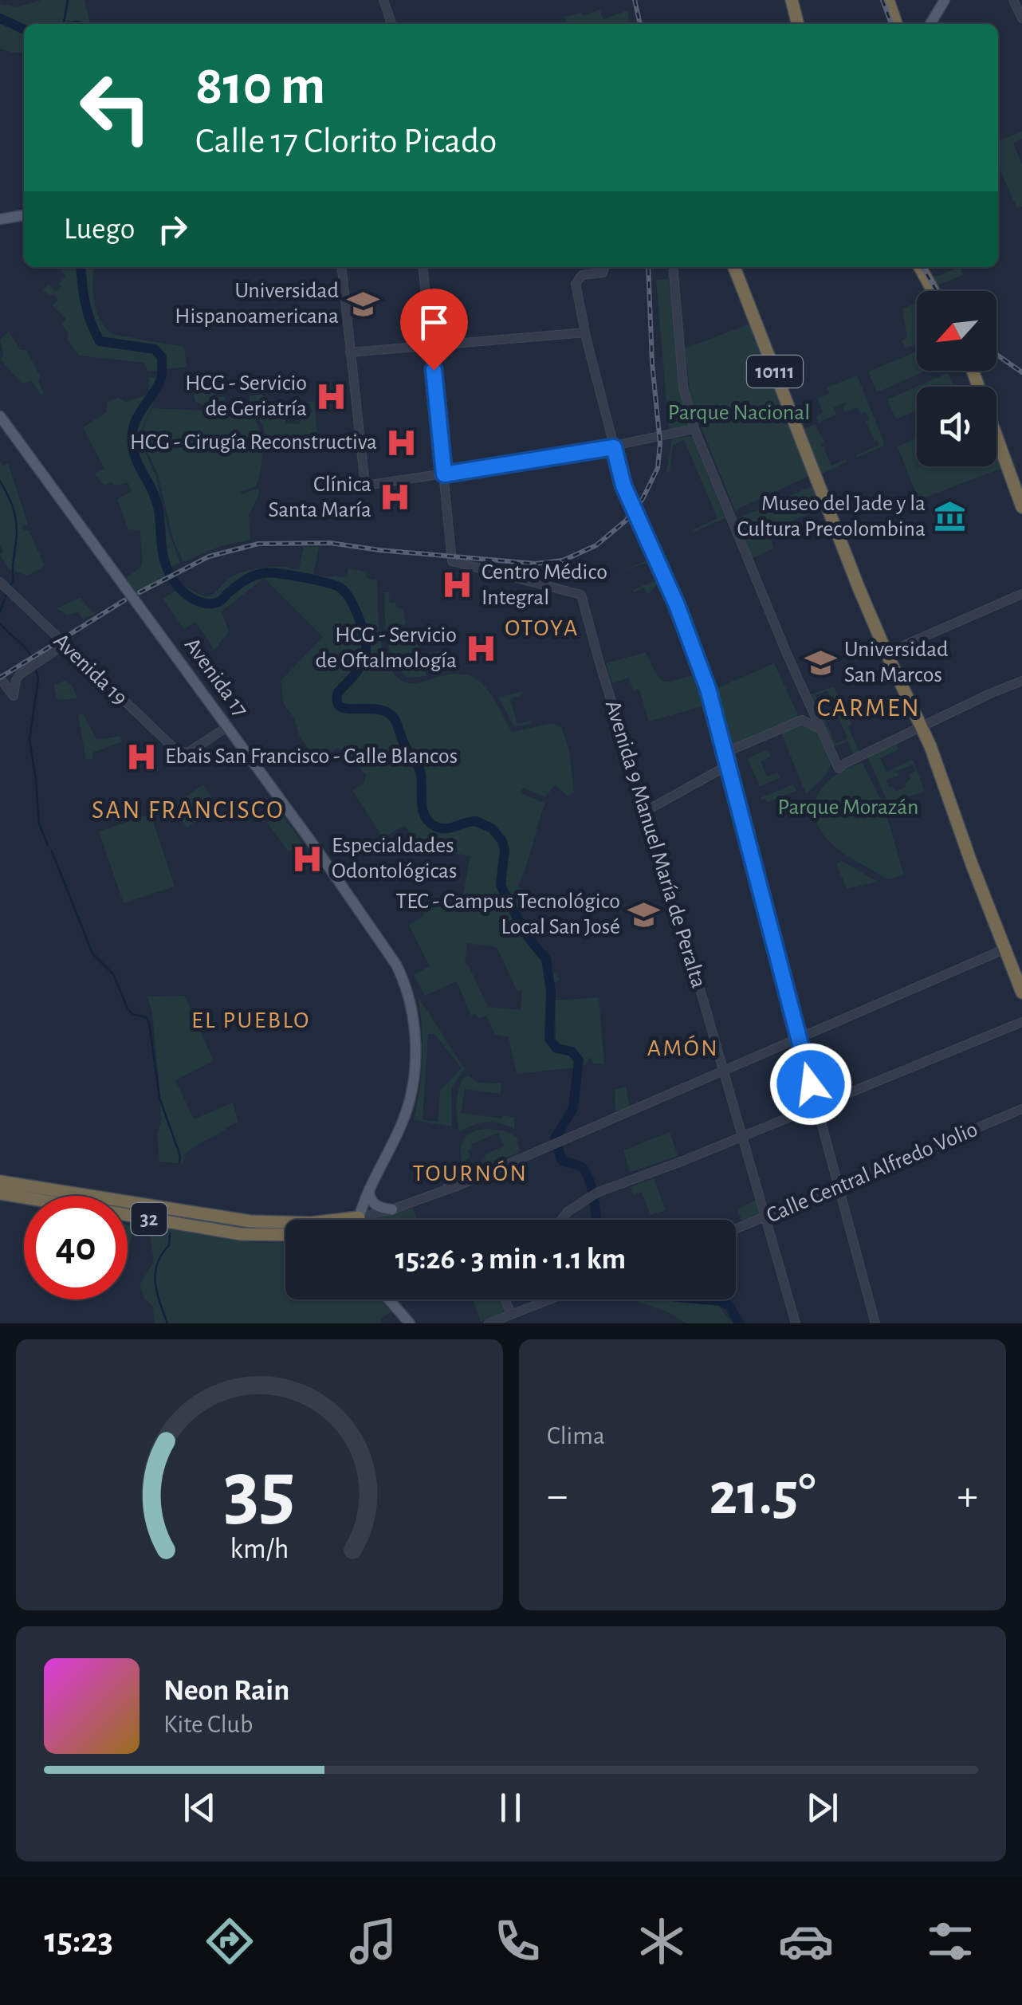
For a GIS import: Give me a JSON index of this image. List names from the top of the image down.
{
  "streets": {
    "highway": ["10111", "32"],
    "main road": ["Avenida 17"],
    "street": ["Avenida 19", "Avenida 9 Manuel María de Peralta", "Calle Central Alfredo Volio"]
  },
  "crossings": [
    ["Avenida 19", "Avenida 17"],
    ["Avenida 9 Manuel María de Peralta", "Calle Central Alfredo Volio"]
  ],
  "districts": [
    "OTOYA",
    "CARMEN",
    "SAN FRANCISCO",
    "EL PUEBLO",
    "AMÓN",
    "TOURNÓN"
  ],
  "parks": ["Parque Nacional", "Parque Morazán"],
  "places": {
    "school or university": ["Universidad Hispanoamericana", "Universidad San Marcos", "TEC - Campus Tecnológico Local San José"],
    "hospital": [
      "HCG - Servicio de Geriatría",
      "HCG - Cirugía Reconstructiva",
      "Clínica Santa María",
      "Centro Médico Integral",
      "HCG - Servicio de Oftalmología",
      "Ebais San Francisco - Calle Blancos",
      "Especialdades Odontológicas"
    ],
    "museum": ["Museo del Jade y la Cultura Precolombina"]
  },
  "north": "bottom left",
  "page": {
    "turn": ["810 m", "Calle 17 Clorito Picado"],
    "then": "Luego",
    "limit": "40",
    "trip": "15:26 · 3 min · 1.1 km",
    "tile": "Clima",
    "heat": ["−", "21.5°", "+"],
    "song": ["Neon Rain", "Kite Club"],
    "tabs": "15:23",
    "gauge": ["35", "km/h"]
  }
}
